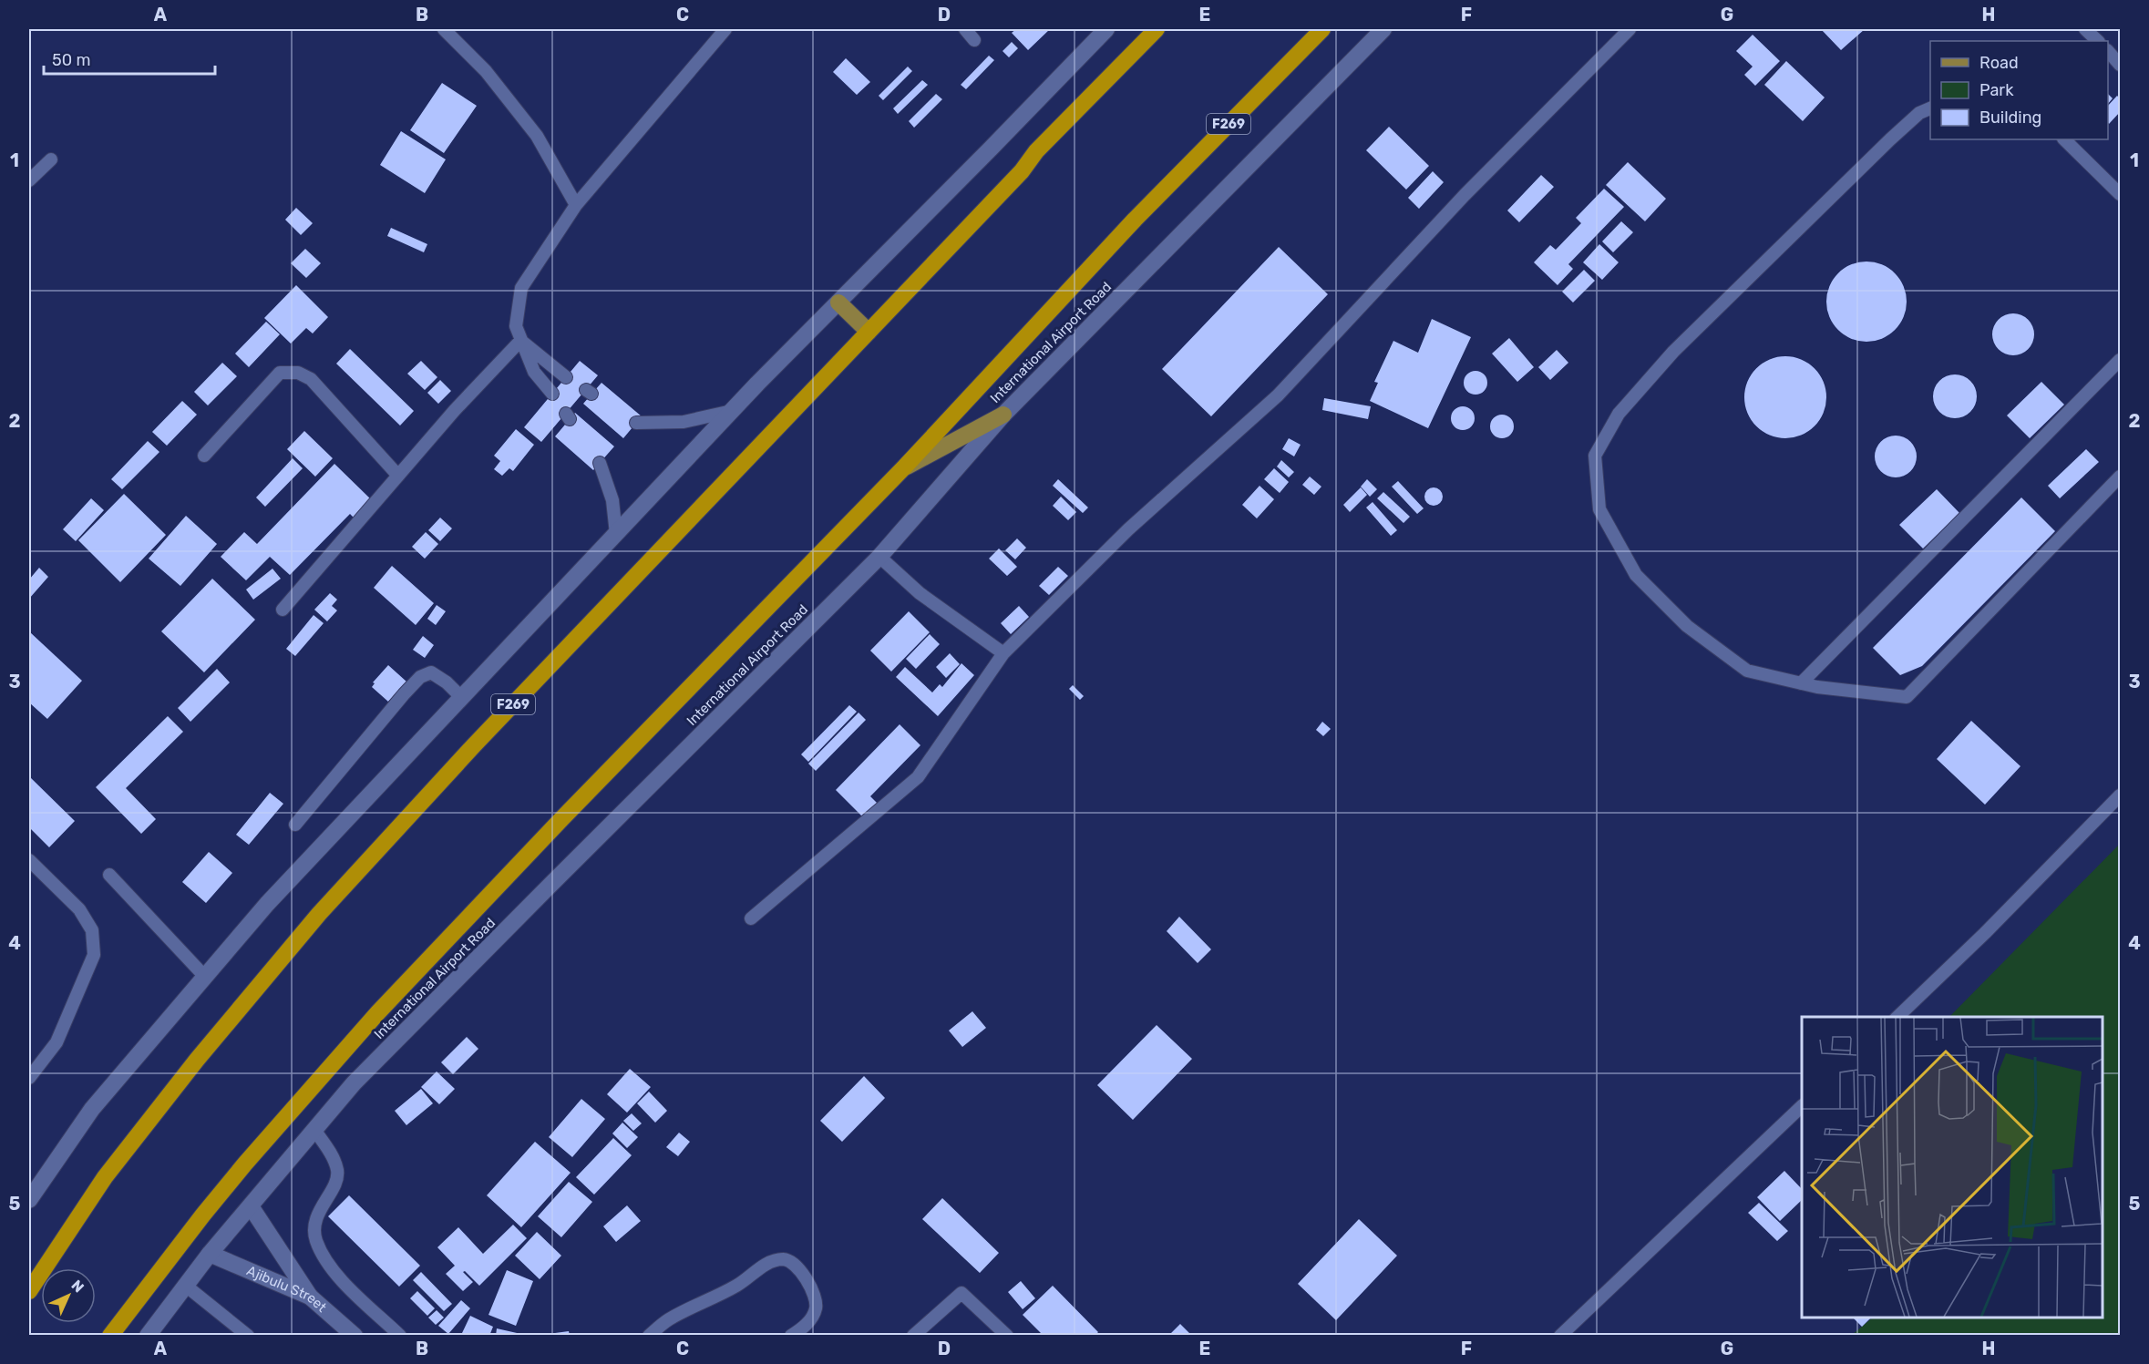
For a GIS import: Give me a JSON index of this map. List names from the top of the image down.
{
  "streets": {
    "highway": ["F269", "International Airport Road"],
    "main road": ["Ajibulu Street"]
  },
  "crossings": [
    ["International Airport Road", "Ajibulu Street"]
  ],
  "legend": ["Road", "Park", "Building"],
  "scale_bar": "50 m",
  "north": "top right",
  "grid": {
    "columns": [
      "A",
      "B",
      "C",
      "D",
      "E",
      "F",
      "G",
      "H"
    ],
    "rows": [
      "1",
      "2",
      "3",
      "4",
      "5"
    ]
  }
}
